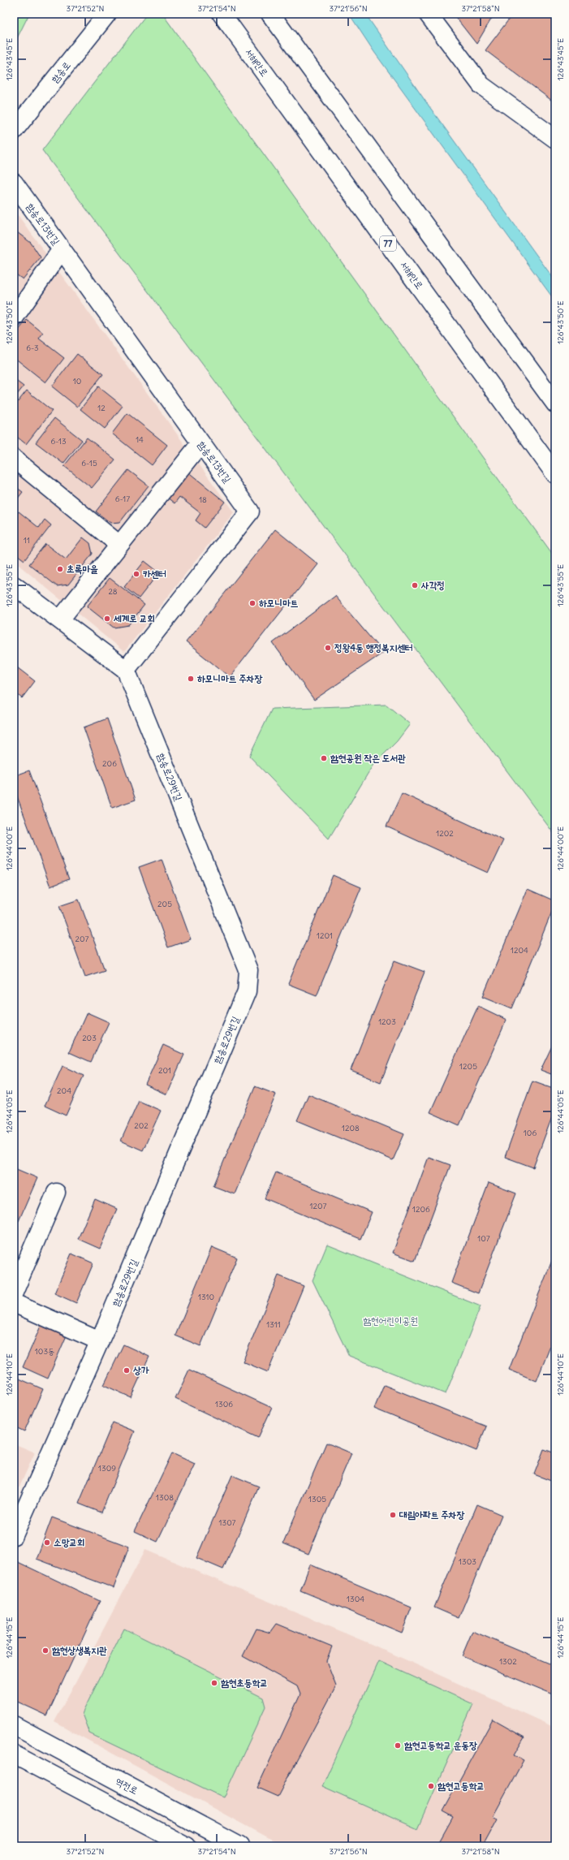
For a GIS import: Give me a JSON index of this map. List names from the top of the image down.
{
  "streets": {
    "street": [
      "서해안로",
      "함송로",
      "함송로13번길",
      "77",
      "함송로29번길",
      "역전로"
    ]
  },
  "crossings": [
    ["함송로13번길", "함송로29번길"]
  ],
  "parks": ["함현어린이공원"],
  "places": [
    "초록마을",
    "카센터",
    "사각정",
    "하모니마트",
    "세계로 교회",
    "정왕4동 행정복지센터",
    "하모니마트 주차장",
    "함현공원 작은 도서관",
    "상가",
    "대림아파트 주차장",
    "소망교회",
    "함현상생복지관",
    "함현초등학교",
    "함현고등학교 운동장",
    "함현고등학교"
  ],
  "house_numbers": [
    "6-3",
    "10",
    "12",
    "14",
    "6-13",
    "6-15",
    "6-17",
    "18",
    "11",
    "28",
    "206",
    "1202",
    "205",
    "1201",
    "207",
    "1204",
    "1203",
    "203",
    "1205",
    "201",
    "204",
    "202",
    "1208",
    "106",
    "1207",
    "1206",
    "107",
    "1310",
    "1311",
    "103동",
    "1306",
    "1309",
    "1308",
    "1305",
    "1307",
    "1303",
    "1304",
    "1302"
  ],
  "coordinates": [
    "37°21'52\"N",
    "37°21'54\"N",
    "37°21'56\"N",
    "37°21'58\"N",
    "126°43'45\"E",
    "126°43'50\"E",
    "126°43'55\"E",
    "126°44'00\"E",
    "126°44'05\"E",
    "126°44'10\"E",
    "126°44'15\"E"
  ]
}
